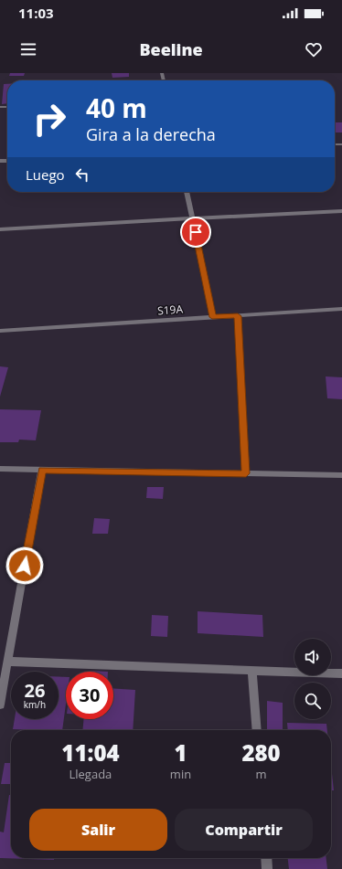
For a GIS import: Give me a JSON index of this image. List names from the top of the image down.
{
  "streets": {
    "street": ["S19A"]
  },
  "page": {
    "status": "11:03",
    "header": "Beeline",
    "turn": ["40 m", "Gira a la derecha"],
    "then": "Luego",
    "speed": "26 km/h",
    "limit": "30",
    "eta": [
      "11:04",
      "Llegada",
      "1",
      "min",
      "280",
      "m"
    ],
    "buttons": ["Salir", "Compartir"]
  }
}
